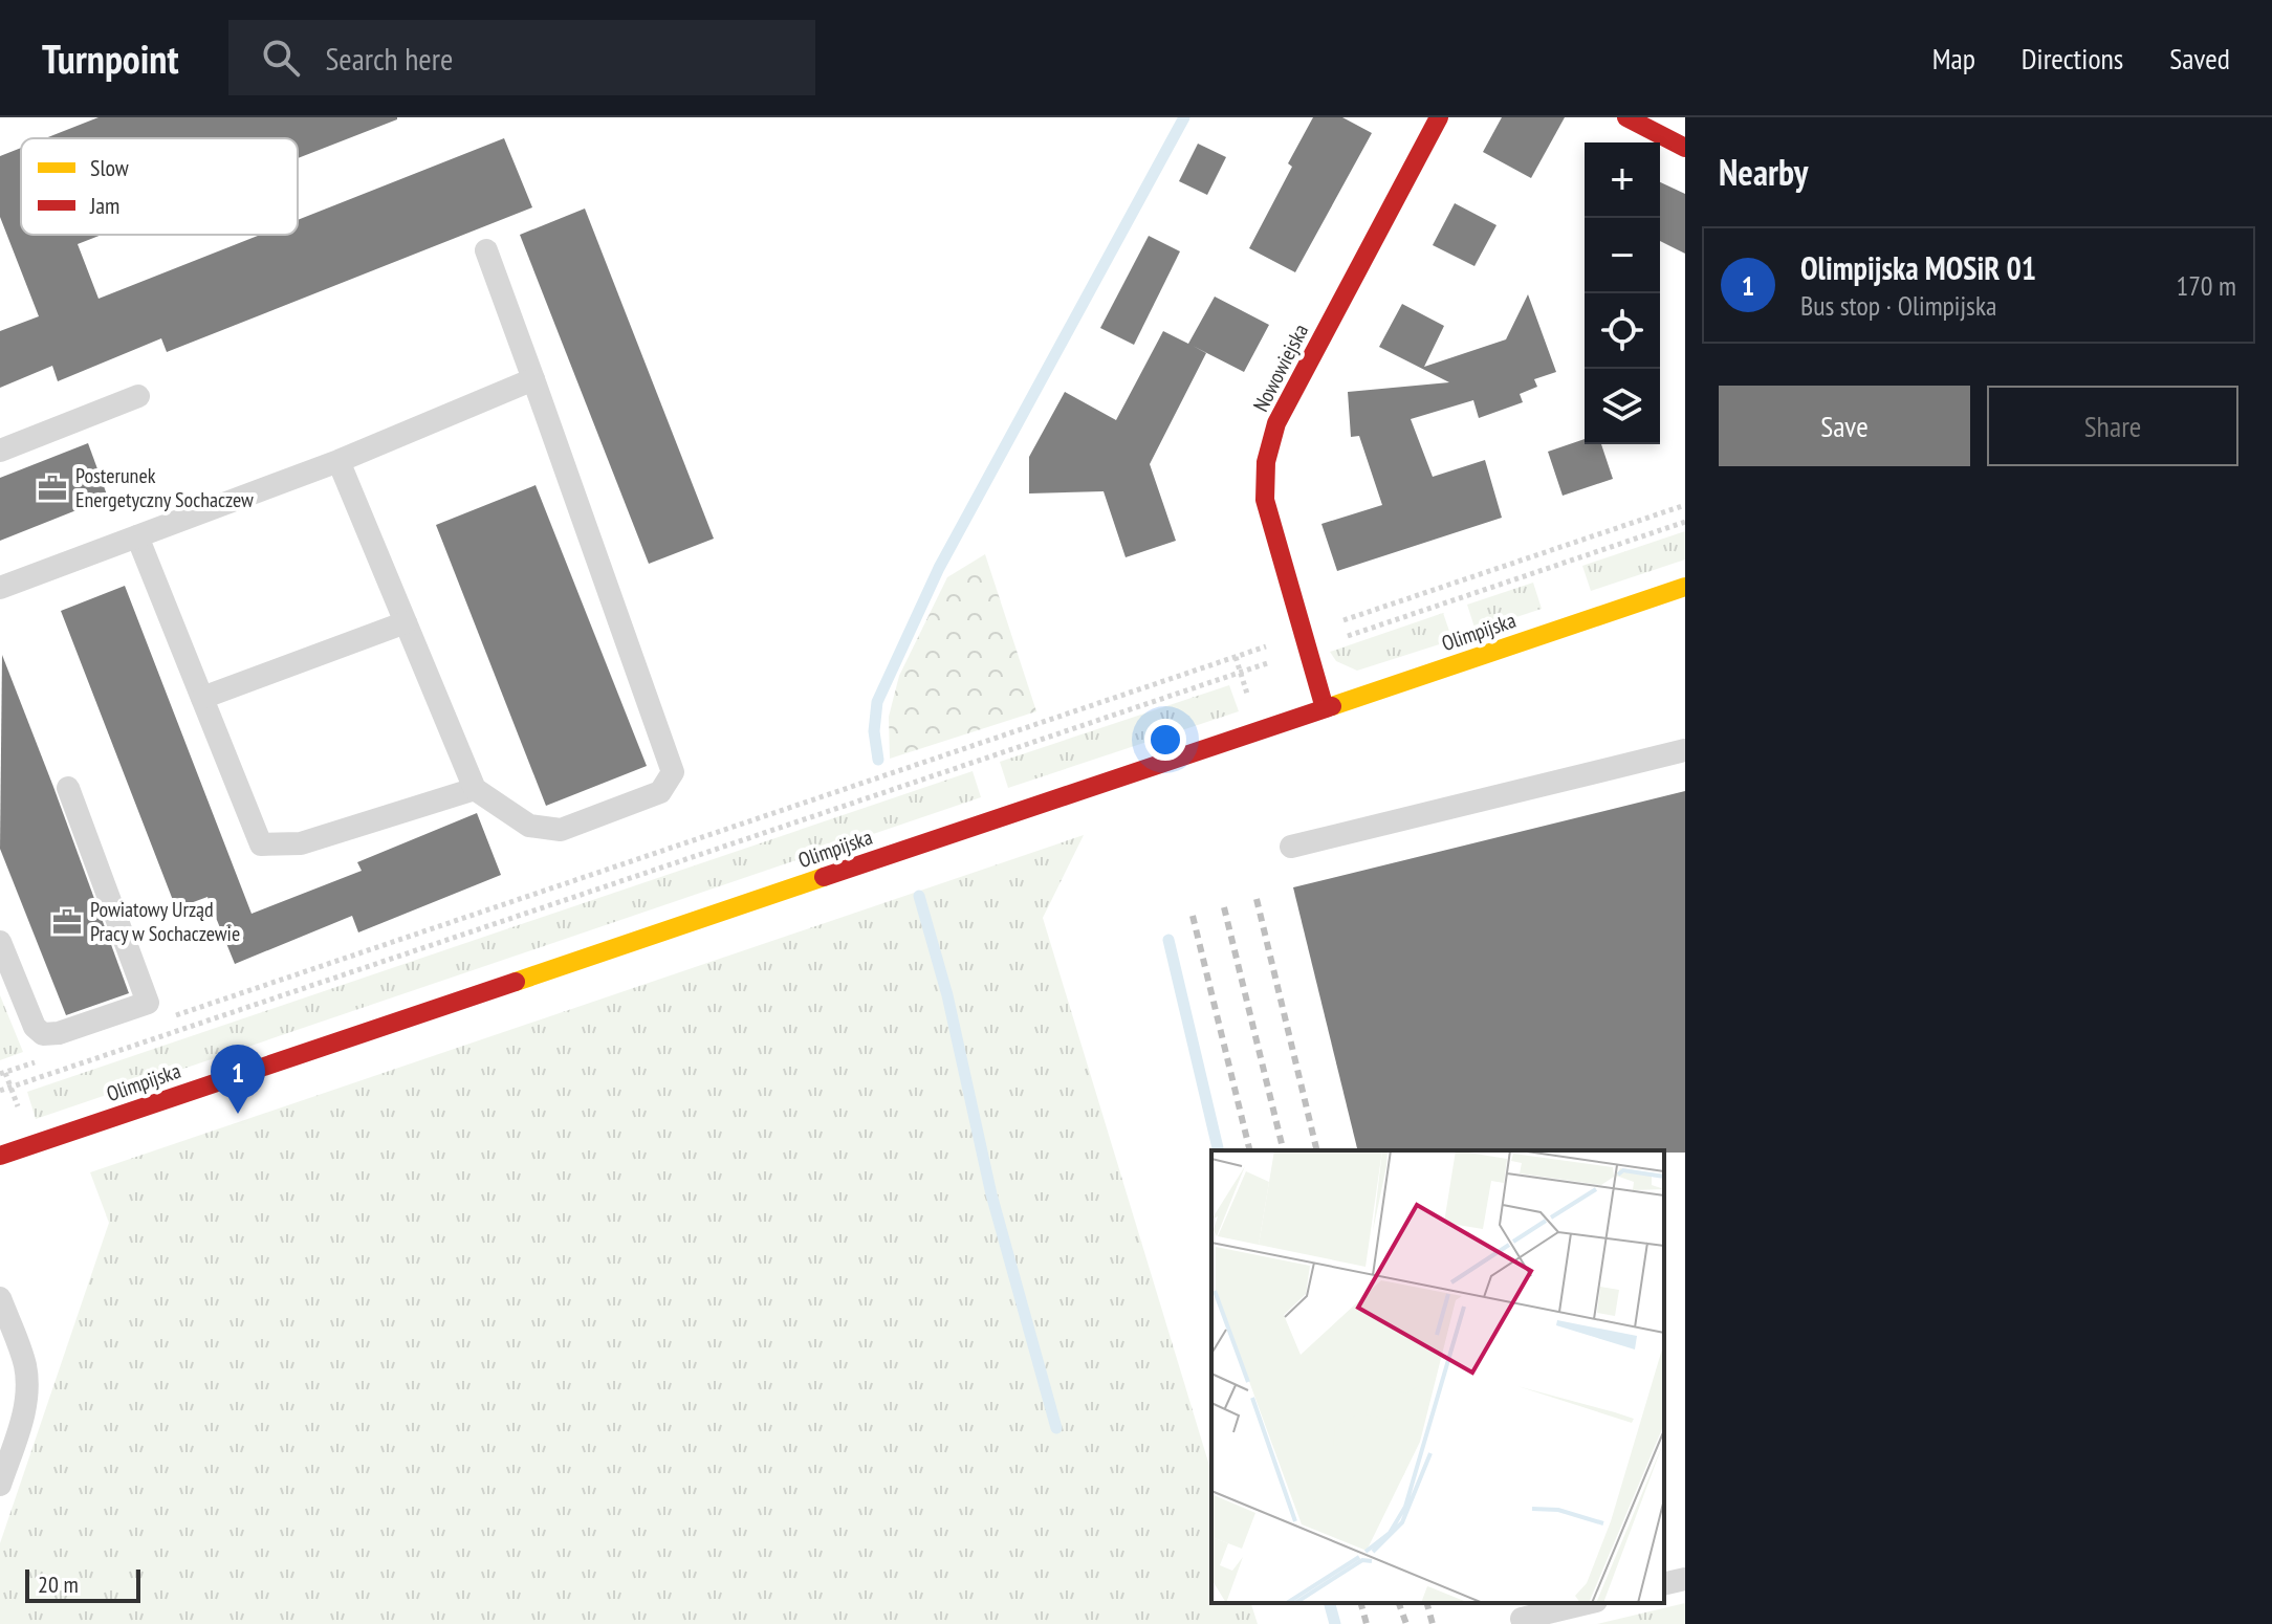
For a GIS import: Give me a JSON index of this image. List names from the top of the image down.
{
  "streets": {
    "street": ["Nowowiejska", "Olimpijska"]
  },
  "crossings": [
    ["Nowowiejska", "Olimpijska"]
  ],
  "places": {
    "office": ["Posterunek Energetyczny Sochaczew", "Powiatowy Urząd Pracy w Sochaczewie"]
  },
  "legend": ["Slow", "Jam"],
  "scale_bar": "20 m",
  "page": {
    "header": "Turnpoint",
    "search": "Search here",
    "nav": ["Map", "Directions", "Saved"],
    "heading": "Nearby",
    "map_buttons": ["+", "−"],
    "list": [
      {
        "mark": "1",
        "name": "Olimpijska MOSiR 01",
        "note": "Bus stop · Olimpijska",
        "value": "170 m"
      }
    ],
    "buttons": ["Save", "Share"],
    "pins": "1",
    "scale": "20 m"
  }
}
